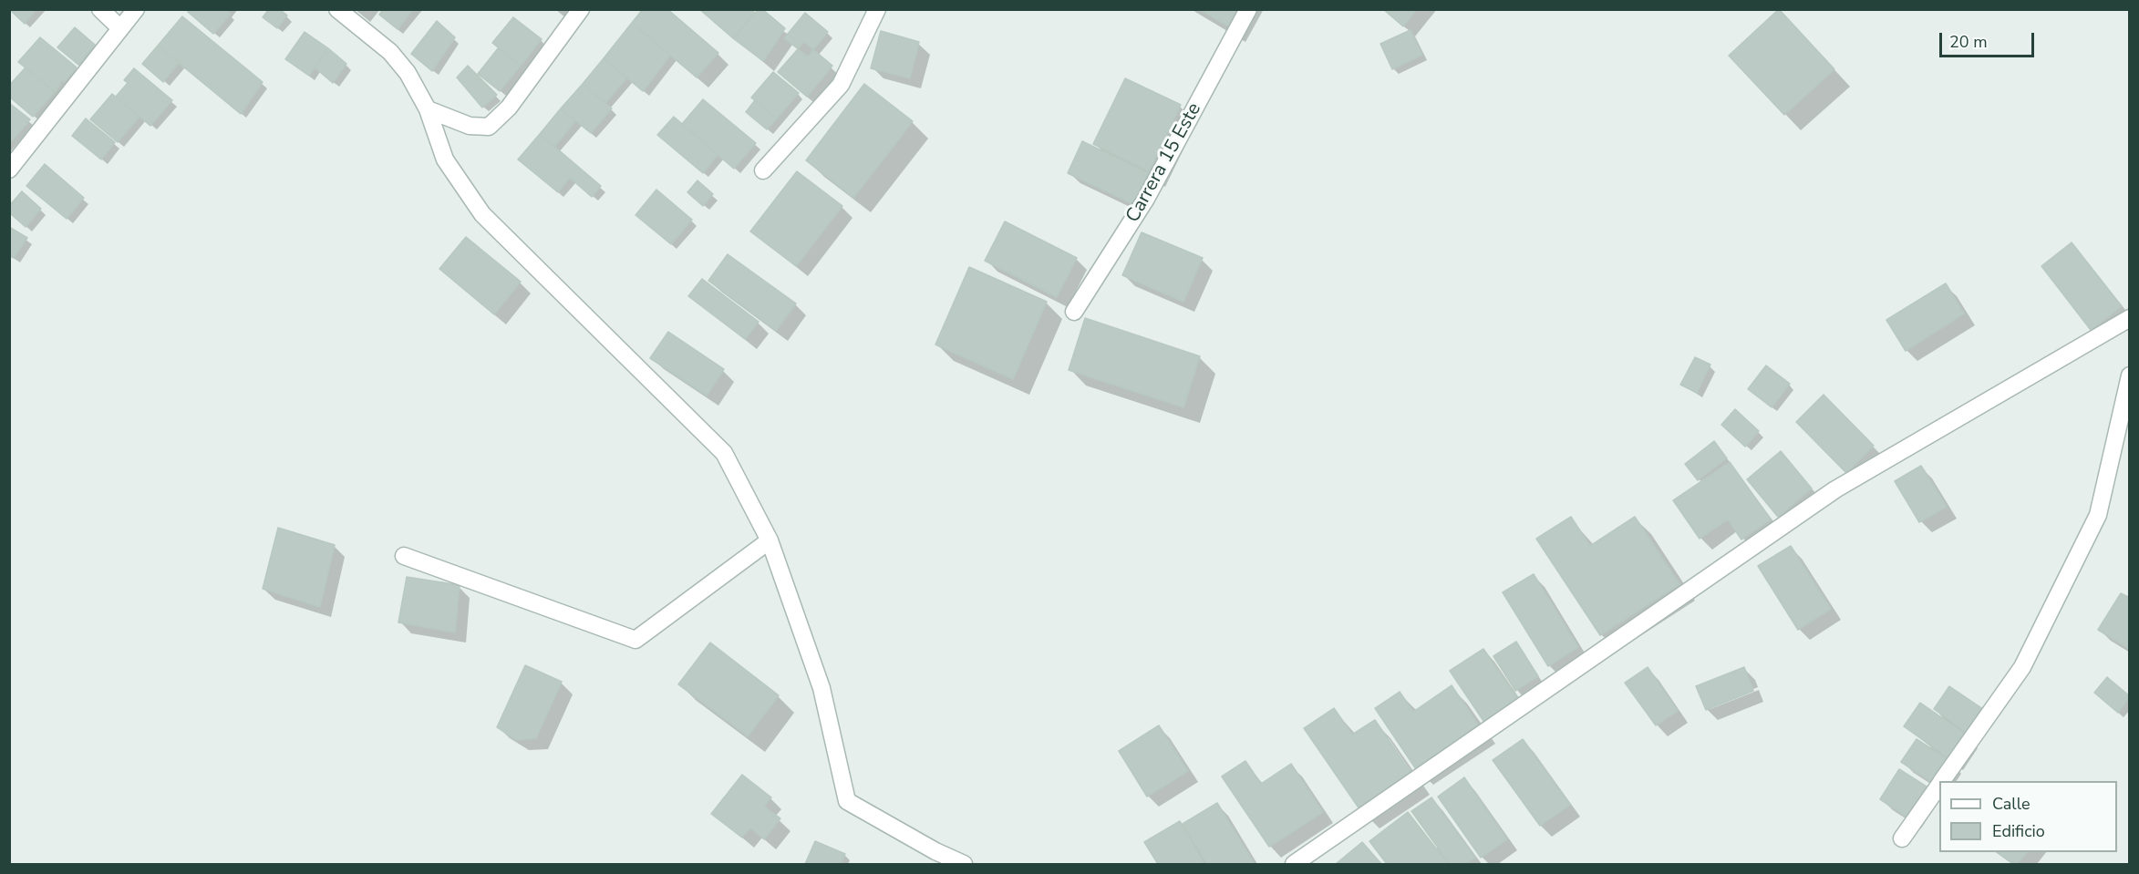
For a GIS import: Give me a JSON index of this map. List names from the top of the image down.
{
  "streets": {
    "street": ["Carrera 15 Este"]
  },
  "legend": ["Calle", "Edificio"],
  "scale_bar": "20 m"
}
